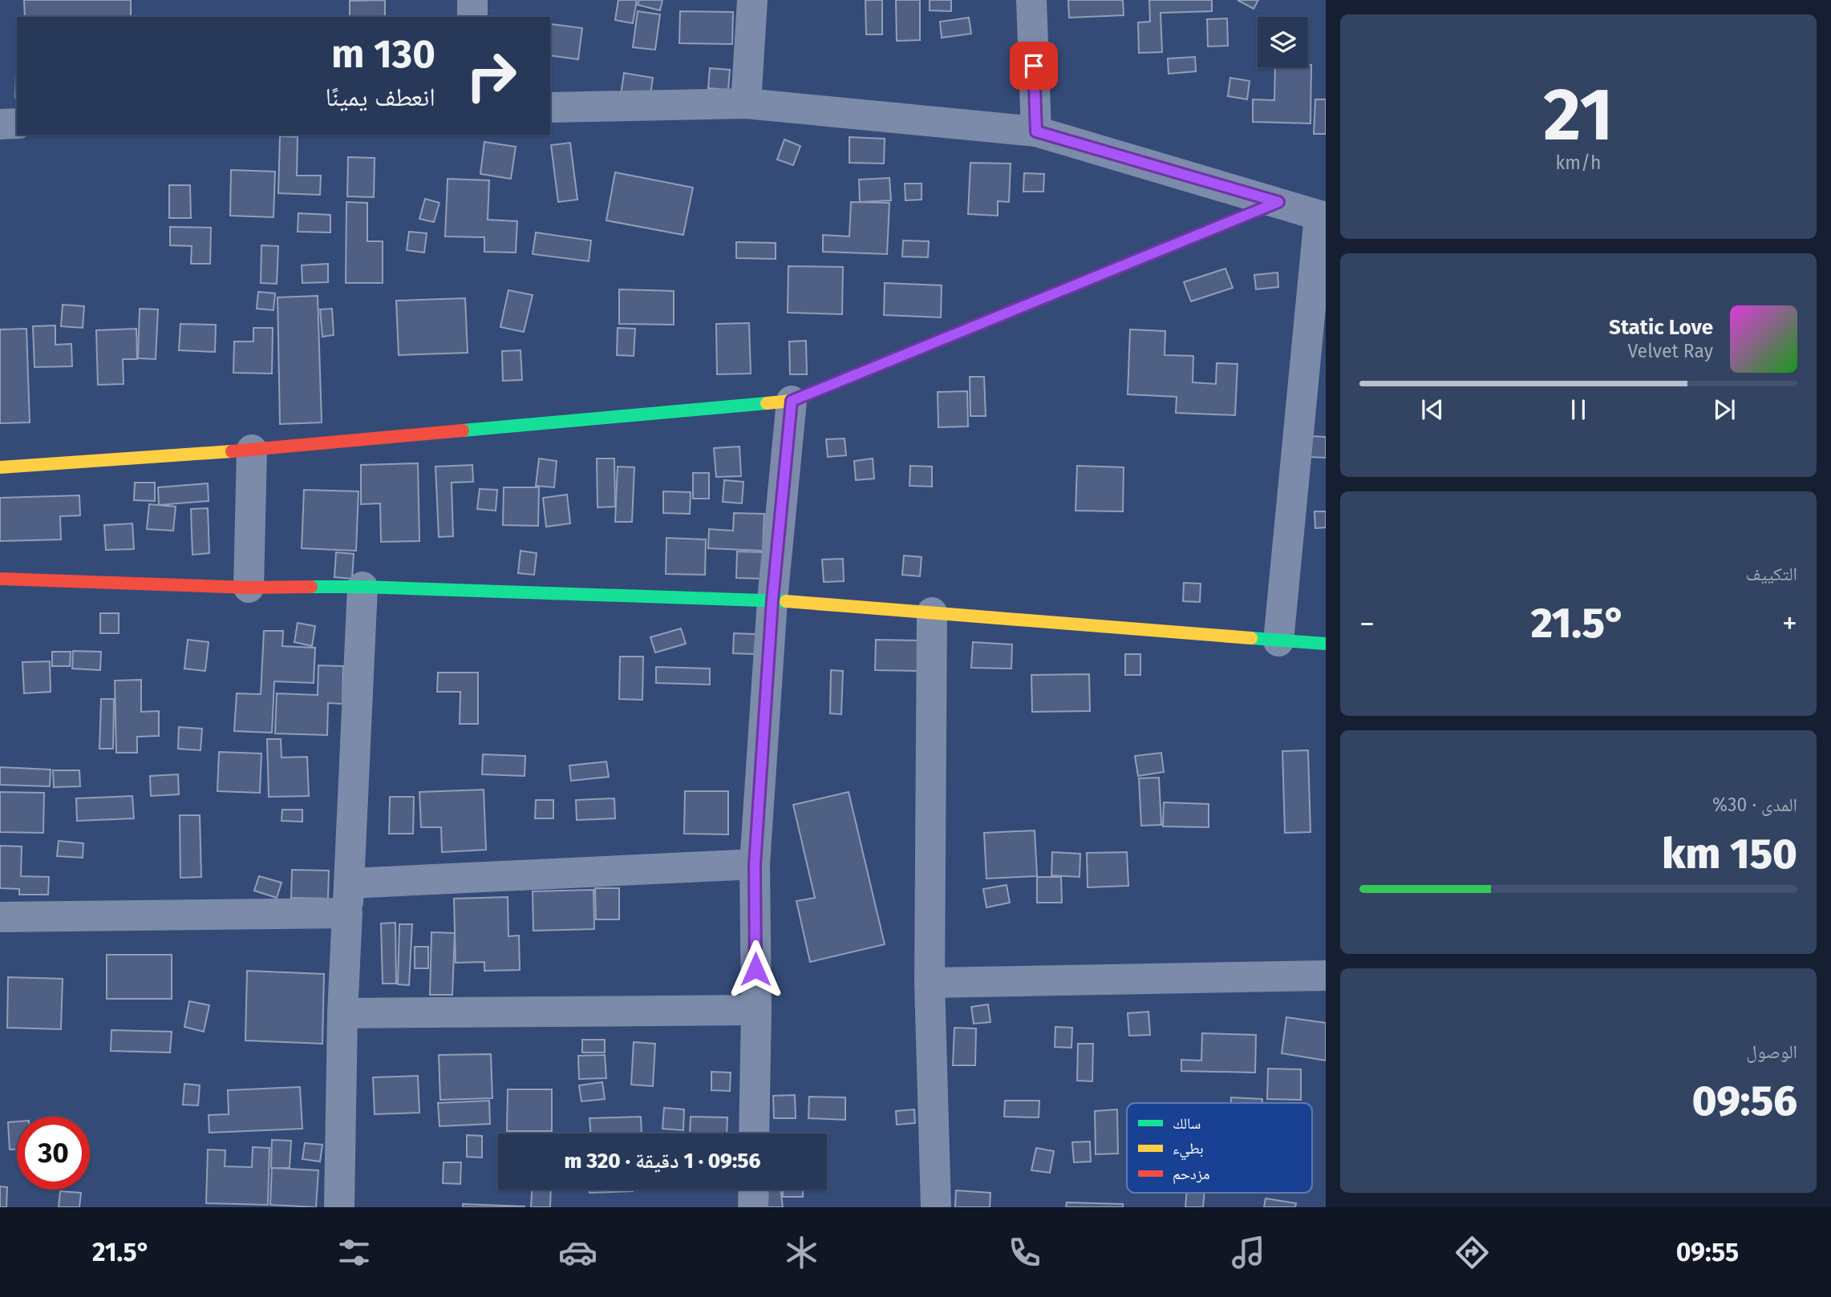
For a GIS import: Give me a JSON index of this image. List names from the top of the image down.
{
  "legend": ["سالك", "بطيء", "مزدحم"],
  "page": {
    "tile": [
      ["21", "km/h"],
      "التكييف",
      ["المدى · 30%", "150 km"],
      ["الوصول", "09:56"]
    ],
    "turn": ["130 m", "انعطف يمينًا"],
    "song": ["Static Love", "Velvet Ray"],
    "heat": ["−", "21.5°", "+"],
    "limit": "30",
    "trip": "09:56 · 1 دقيقة · 320 m",
    "tabs": ["09:55", "21.5°"]
  }
}
